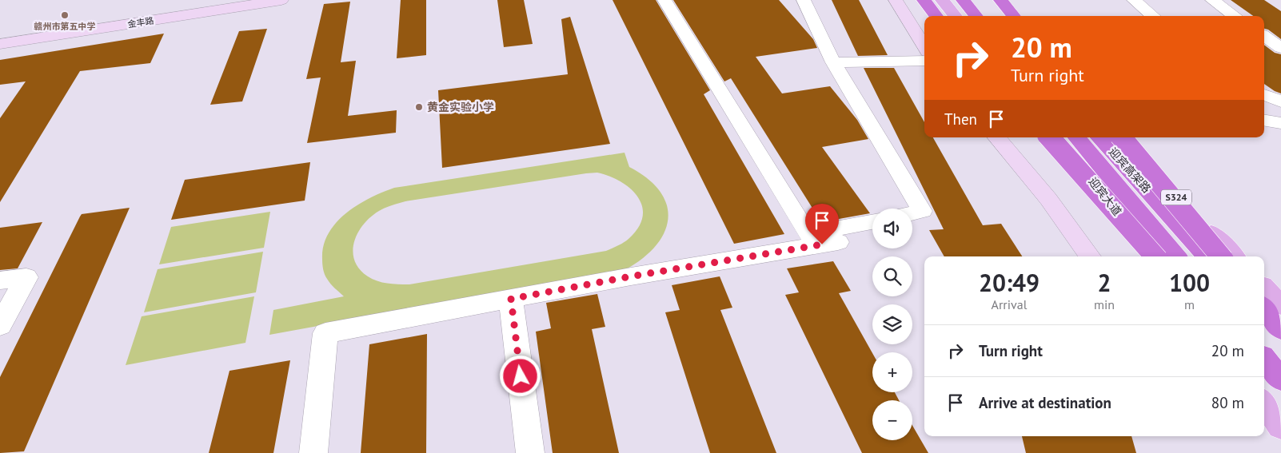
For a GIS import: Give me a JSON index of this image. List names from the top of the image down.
{
  "streets": {
    "highway": ["迎宾高架路"],
    "main road": ["迎宾大道", "S324"],
    "street": ["金丰路"]
  },
  "places": ["赣州市第五中学", "黄金实验小学"],
  "page": {
    "turn": ["20 m", "Turn right"],
    "then": "Then",
    "map_buttons": ["+", "−"],
    "eta": [
      "20:49",
      "Arrival",
      "2",
      "min",
      "100",
      "m"
    ],
    "list": [
      {
        "name": "Turn right",
        "value": "20 m"
      },
      {
        "name": "Arrive at destination",
        "value": "80 m"
      }
    ]
  }
}
